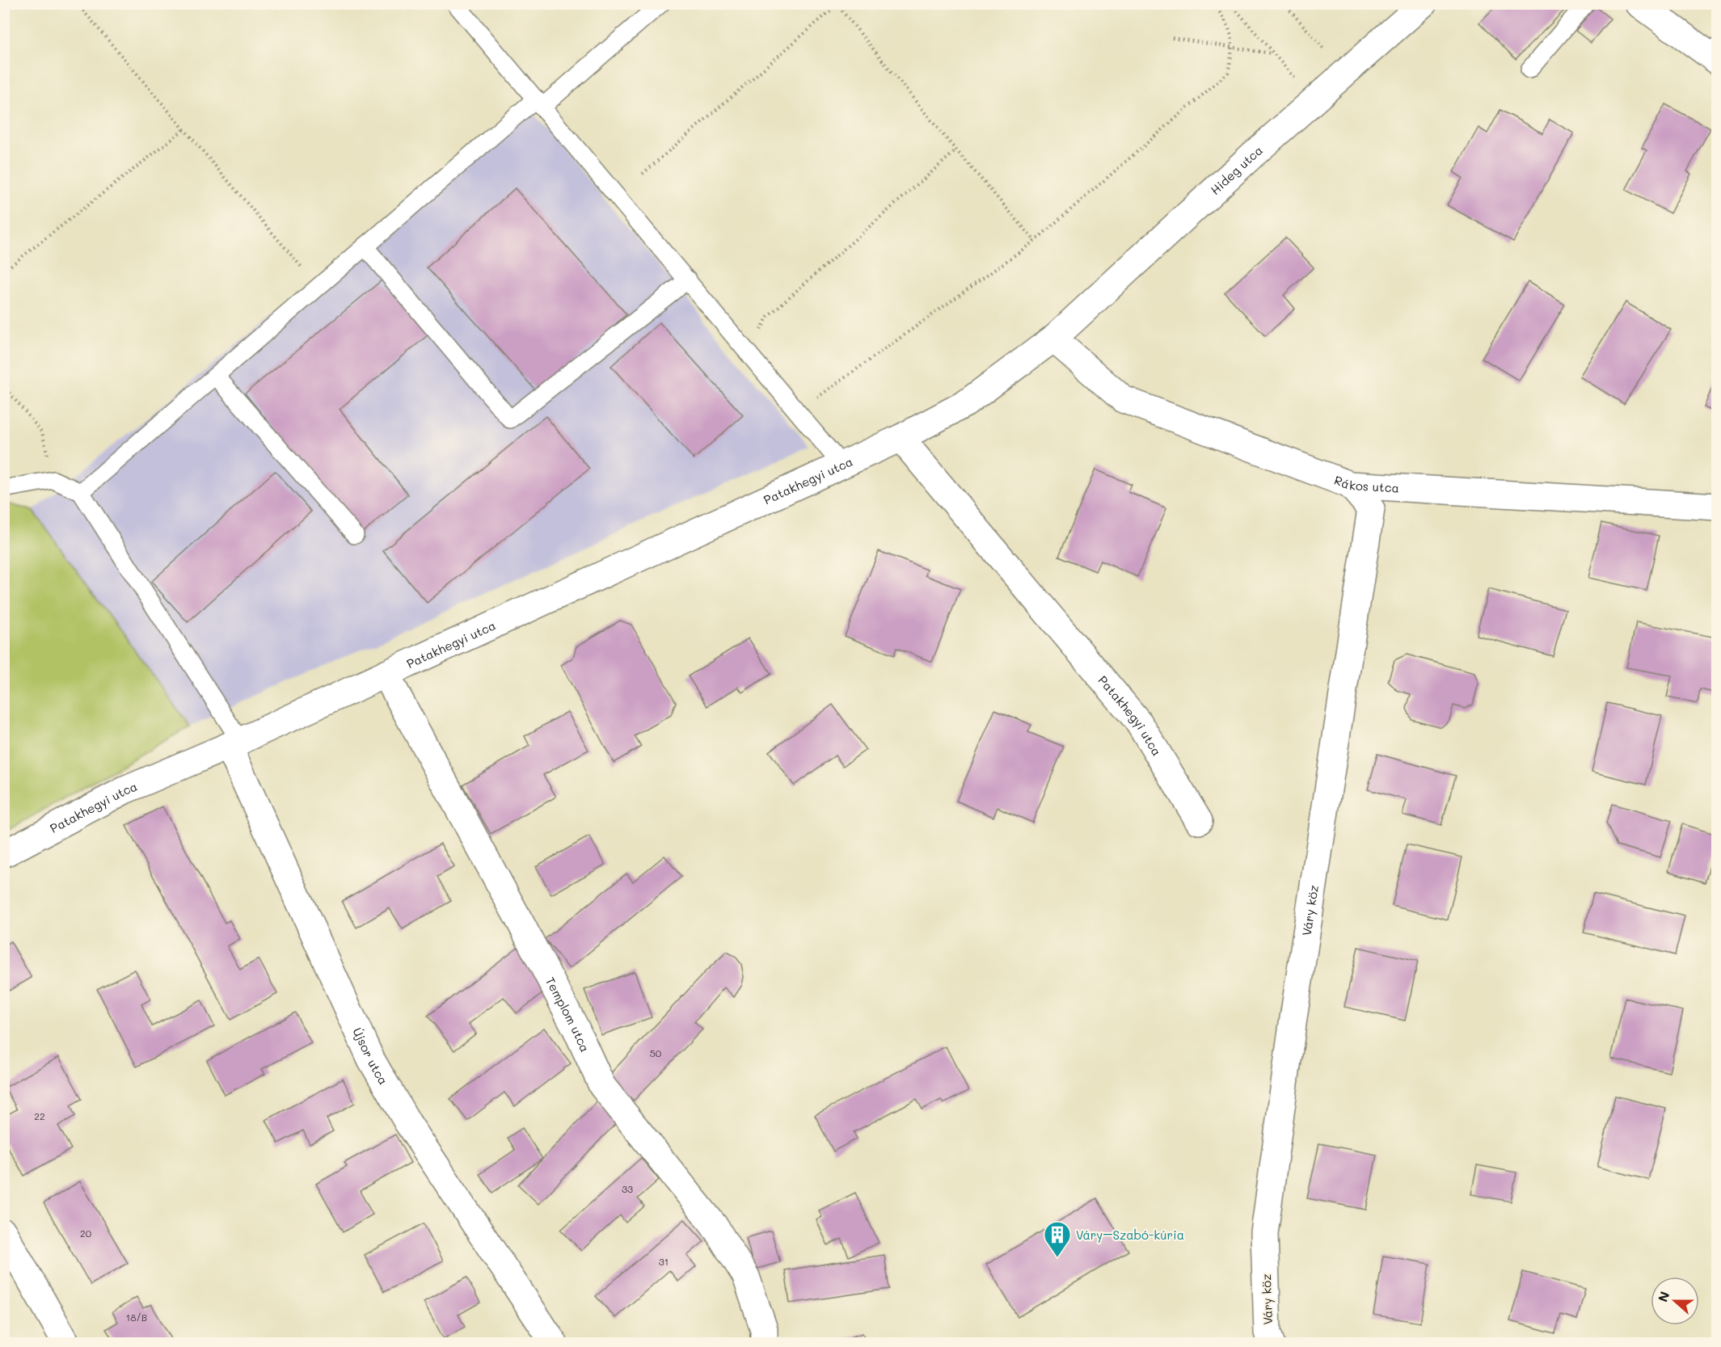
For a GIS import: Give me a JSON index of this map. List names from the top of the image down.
{
  "streets": {
    "street": [
      "Hideg utca",
      "Patakhegyi utca",
      "Rákos utca",
      "Váry köz",
      "Templom utca",
      "Újsor utca"
    ]
  },
  "crossings": [
    ["Hideg utca", "Patakhegyi utca"],
    ["Hideg utca", "Rákos utca"],
    ["Patakhegyi utca", "Rákos utca"],
    ["Patakhegyi utca", "Templom utca"],
    ["Patakhegyi utca", "Újsor utca"],
    ["Rákos utca", "Váry köz"]
  ],
  "places": {
    "building": ["Váry–Szabó-kúria"]
  },
  "house_numbers": [
    "50",
    "22",
    "33",
    "20",
    "31",
    "18/B"
  ],
  "north": "left"
}
